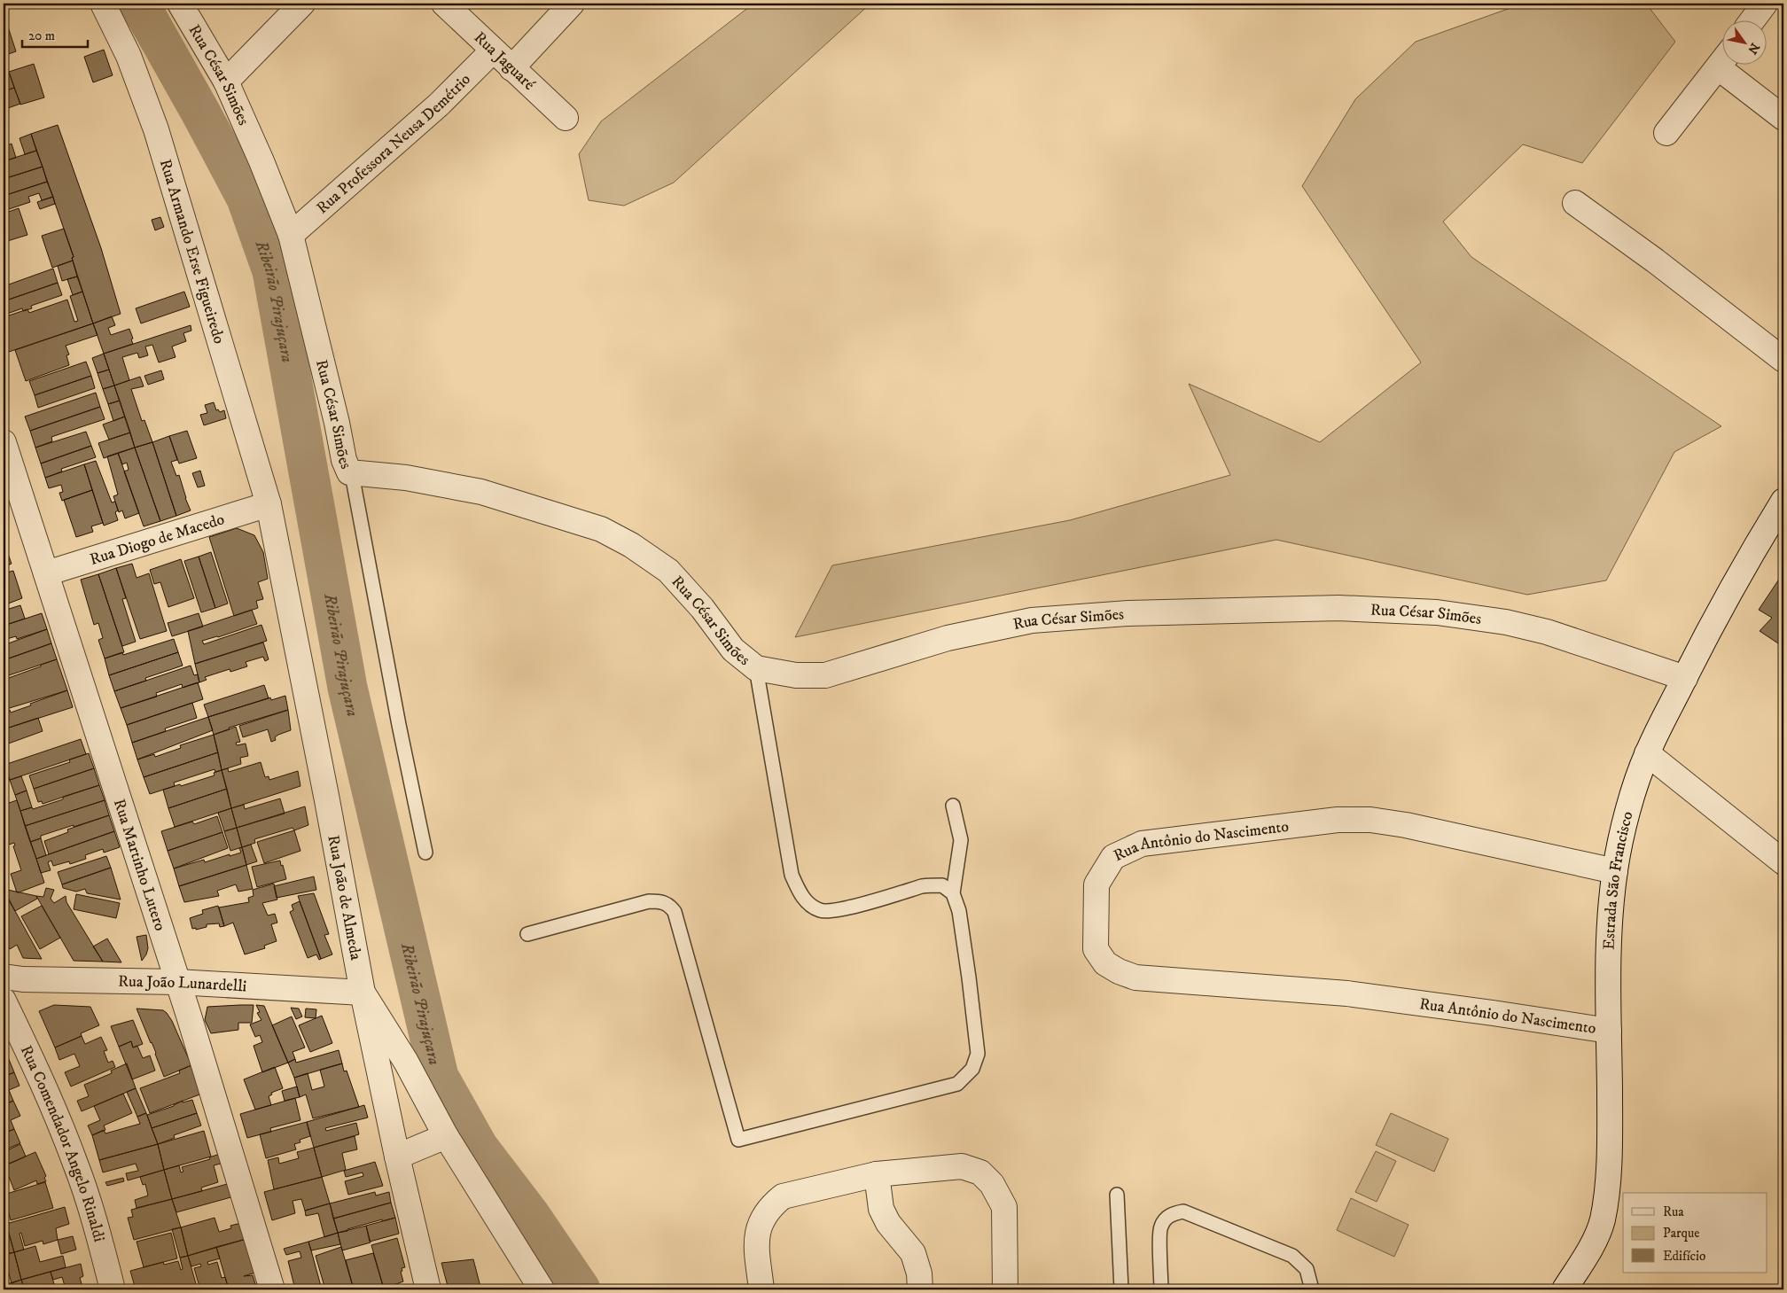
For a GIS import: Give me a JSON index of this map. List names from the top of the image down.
{
  "streets": {
    "street": [
      "Rua Jaguaré",
      "Rua César Simões",
      "Rua Professora Neusa Demétrio",
      "Rua Armando Erse Figueiredo",
      "Rua Diogo de Macedo",
      "Rua Antônio do Nascimento",
      "Rua Martinho Lutero",
      "Estrada São Francisco",
      "Rua João de Almeda",
      "Rua João Lunardelli",
      "Rua Comendador Angelo Rinaldi"
    ]
  },
  "crossings": [
    ["Rua Jaguaré", "Rua Professora Neusa Demétrio"],
    ["Rua César Simões", "Rua Professora Neusa Demétrio"],
    ["Rua César Simões", "Estrada São Francisco"],
    ["Rua Armando Erse Figueiredo", "Rua Diogo de Macedo"],
    ["Rua Armando Erse Figueiredo", "Rua João de Almeda"],
    ["Rua Diogo de Macedo", "Rua Martinho Lutero"],
    ["Rua Diogo de Macedo", "Rua João de Almeda"],
    ["Rua Antônio do Nascimento", "Estrada São Francisco"],
    ["Rua Martinho Lutero", "Rua João Lunardelli"],
    ["Rua João de Almeda", "Rua João Lunardelli"]
  ],
  "water": ["Ribeirão Pirajuçara"],
  "legend": ["Rua", "Parque", "Edifício"],
  "scale_bar": "20 m",
  "north": "bottom right"
}
